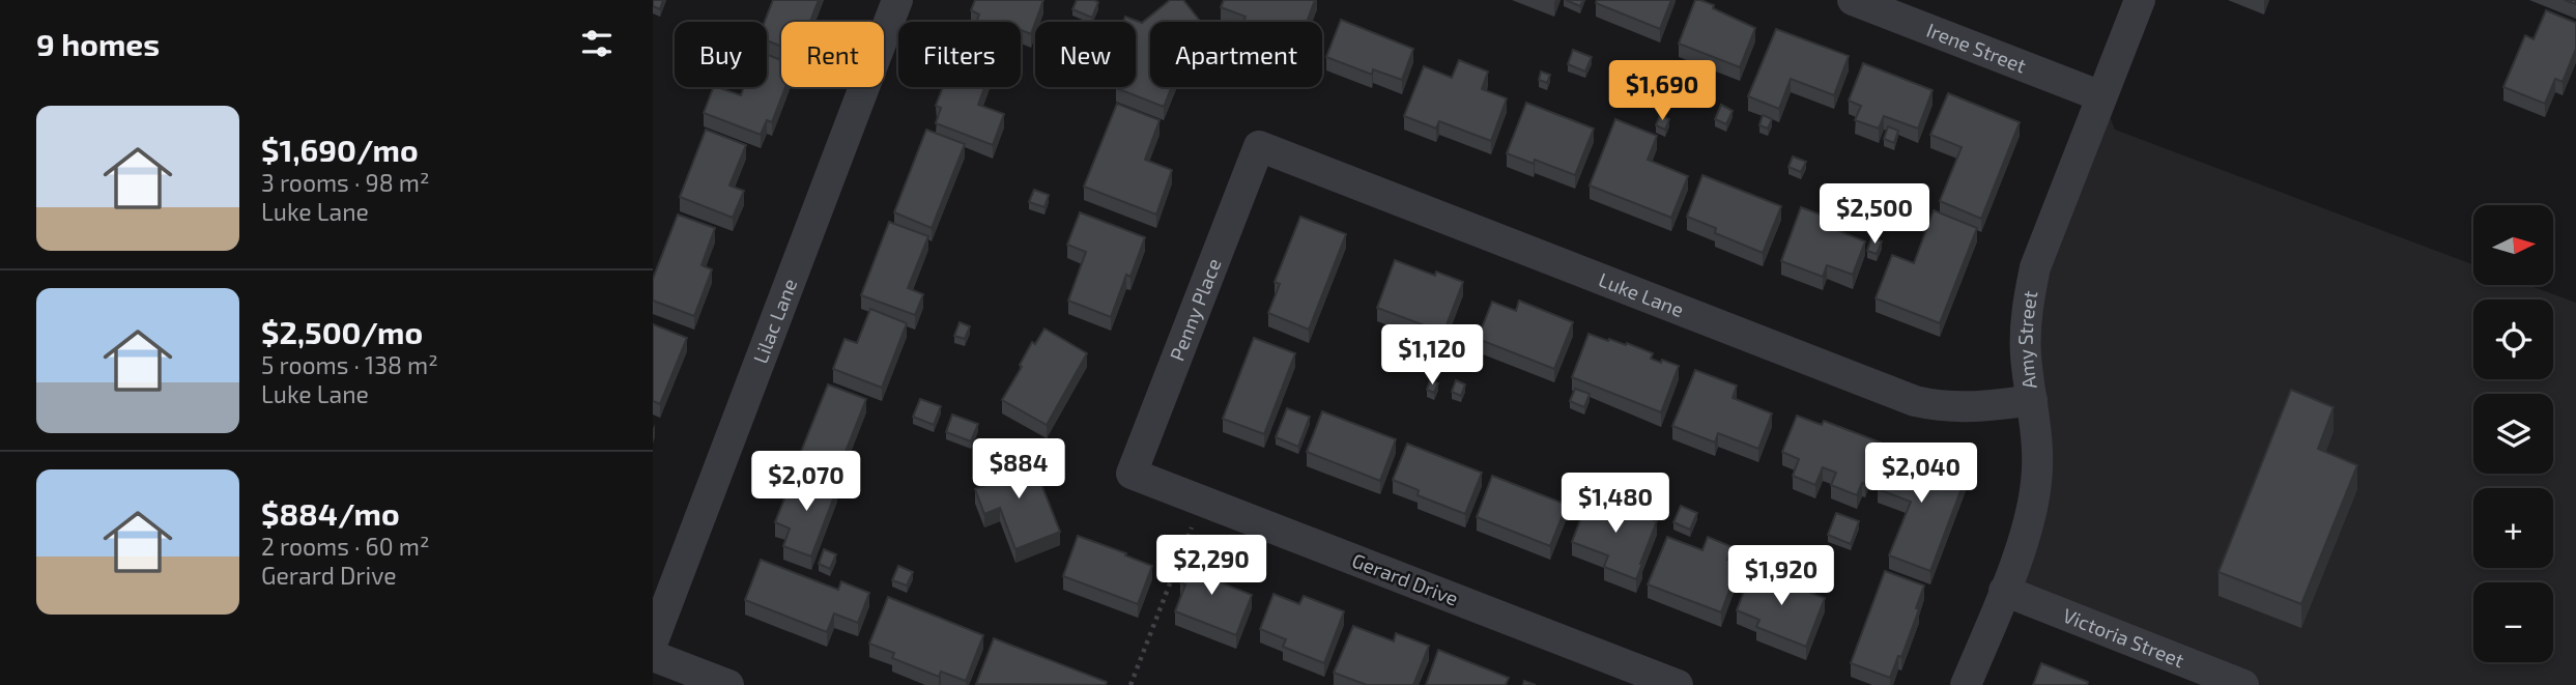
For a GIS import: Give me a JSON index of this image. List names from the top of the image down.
{
  "streets": {
    "street": [
      "Irene Street",
      "Luke Lane",
      "Penny Place",
      "Lilac Lane",
      "Amy Street",
      "Gerard Drive",
      "Victoria Street"
    ]
  },
  "crossings": [
    ["Irene Street", "Amy Street"],
    ["Luke Lane", "Penny Place"],
    ["Luke Lane", "Amy Street"],
    ["Penny Place", "Gerard Drive"],
    ["Amy Street", "Victoria Street"]
  ],
  "north": "right",
  "page": {
    "heading": "9 homes",
    "chip": [
      "Buy",
      "Rent",
      "Filters",
      "New",
      "Apartment"
    ],
    "price": [
      "$1,690",
      "$2,500",
      "$1,120",
      "$884",
      "$2,040",
      "$2,070",
      "$1,480",
      "$2,290",
      "$1,920"
    ],
    "list": [
      {
        "name": "$1,690/mo",
        "note": "3 rooms · 98 m² · Luke Lane"
      },
      {
        "name": "$2,500/mo",
        "note": "5 rooms · 138 m² · Luke Lane"
      },
      {
        "name": "$884/mo",
        "note": "2 rooms · 60 m² · Gerard Drive"
      }
    ],
    "map_buttons": ["+", "−"]
  }
}
